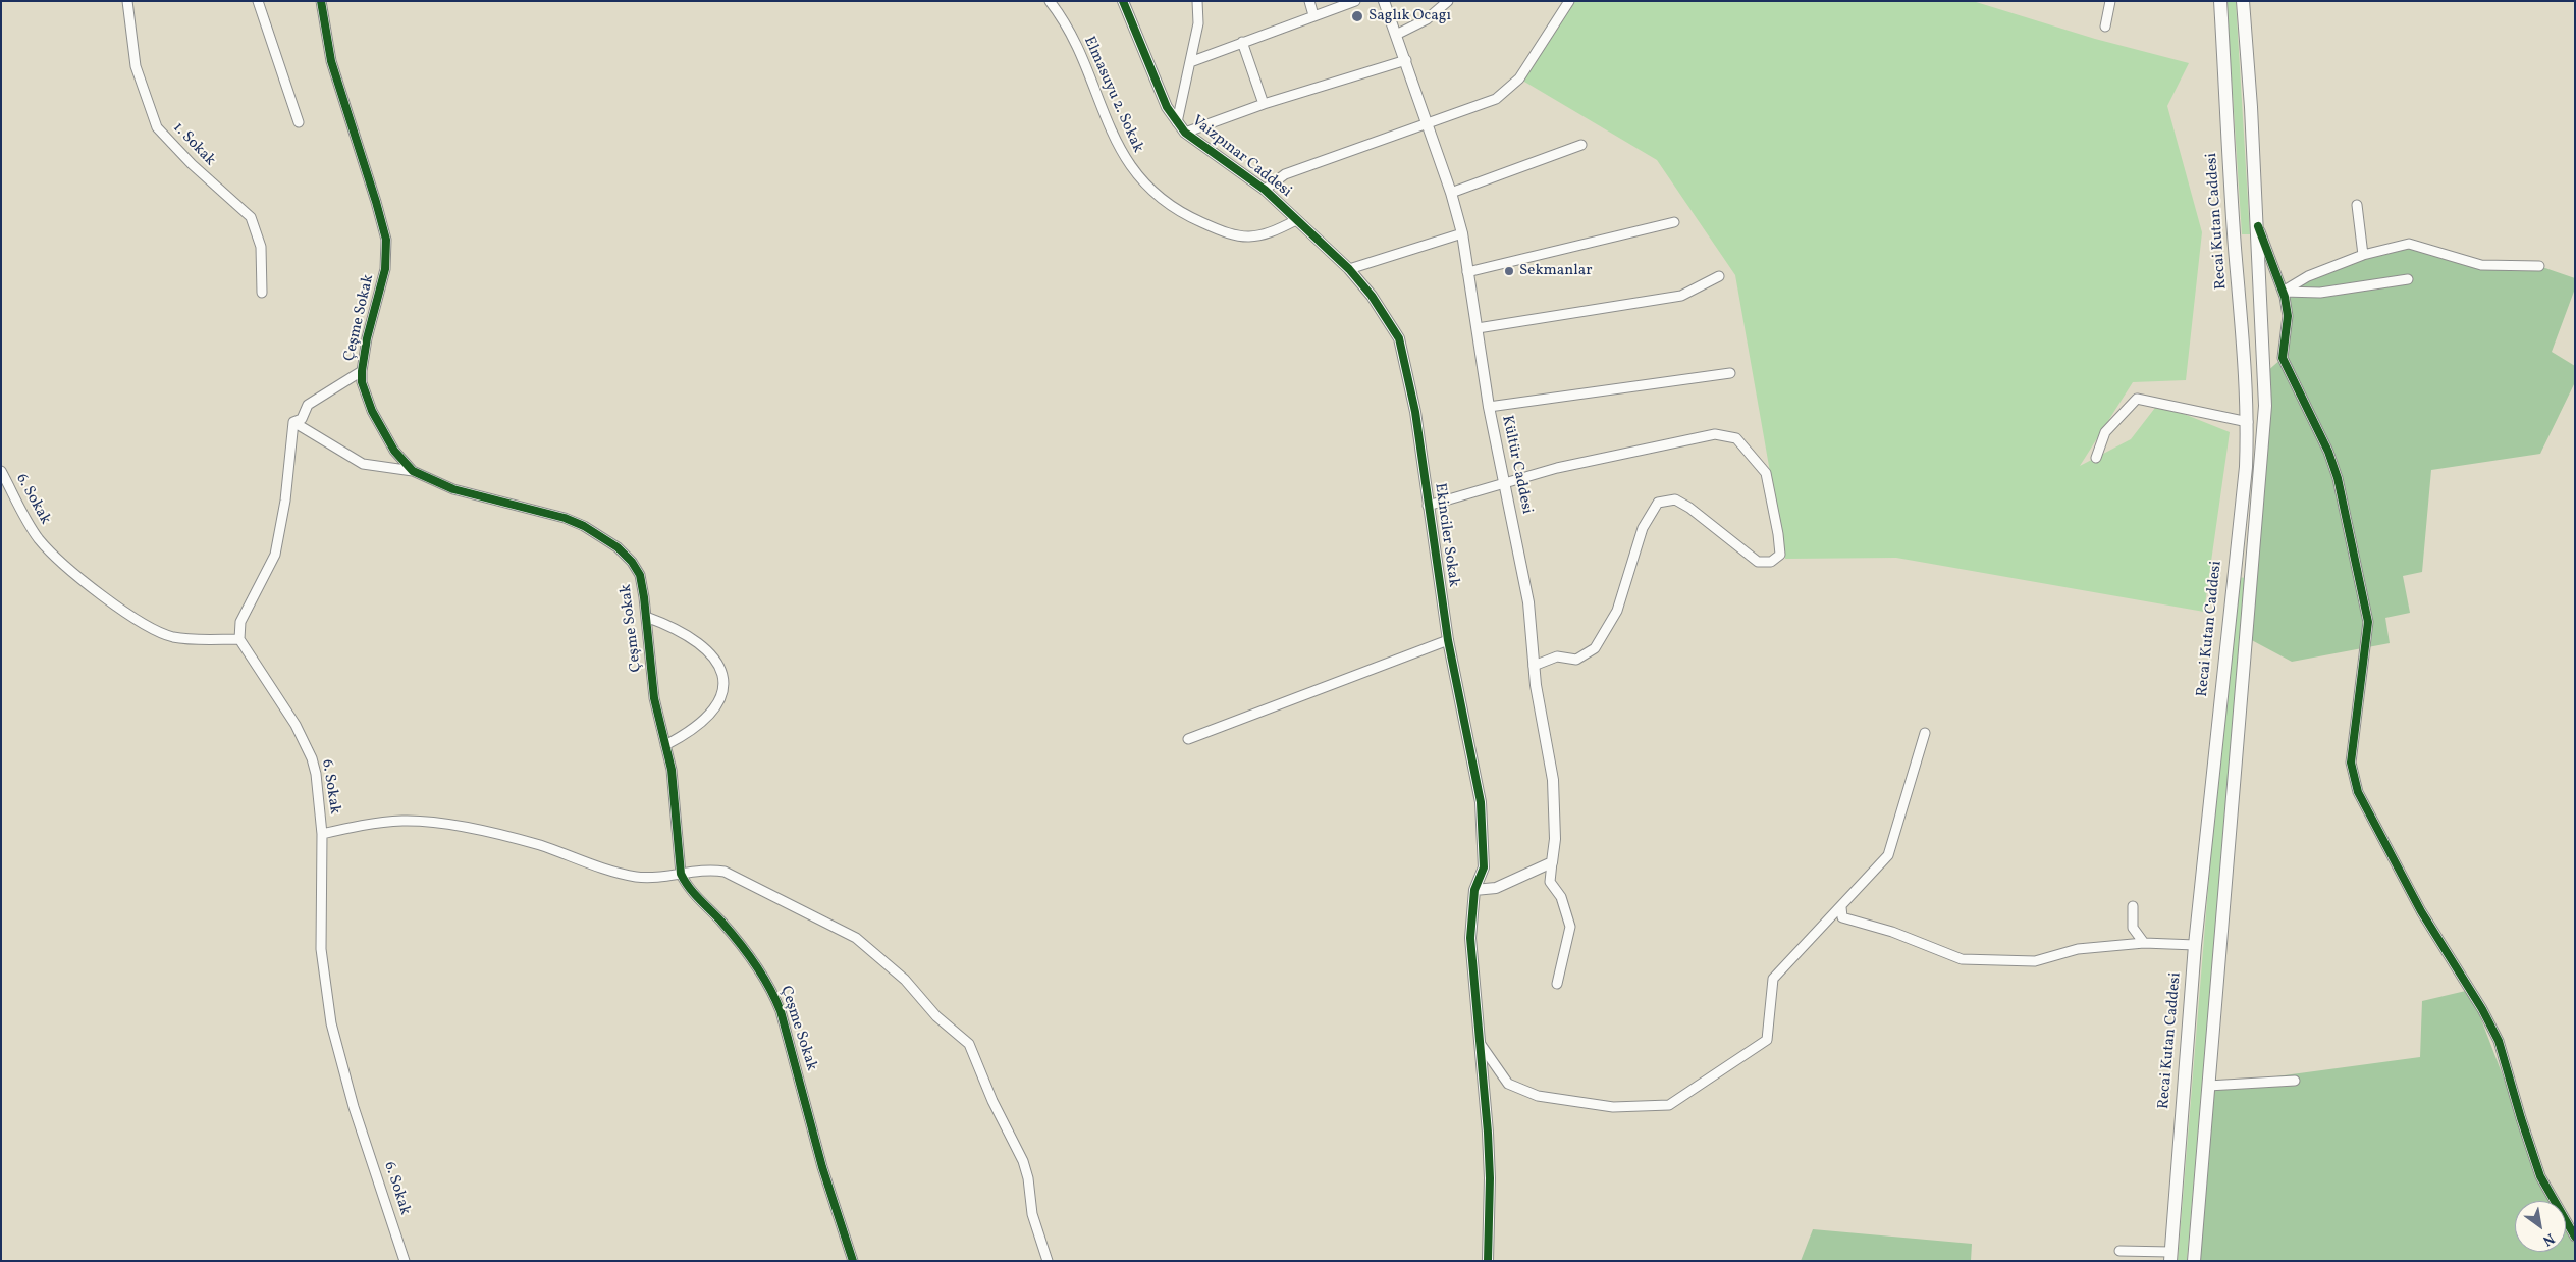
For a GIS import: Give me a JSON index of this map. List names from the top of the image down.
{
  "streets": {
    "main road": ["Recai Kutan Caddesi"],
    "street": [
      "Elmasuyu 2. Sokak",
      "1. Sokak",
      "Vaizpınar Caddesi",
      "Çeşme Sokak",
      "Kültür Caddesi",
      "6. Sokak",
      "Ekinciler Sokak"
    ]
  },
  "crossings": [
    ["Elmasuyu 2. Sokak", "Vaizpınar Caddesi"],
    ["Elmasuyu 2. Sokak", "Ekinciler Sokak"],
    ["Vaizpınar Caddesi", "Ekinciler Sokak"]
  ],
  "places": ["Saglık Ocagı", "Sekmanlar"],
  "north": "bottom right"
}
